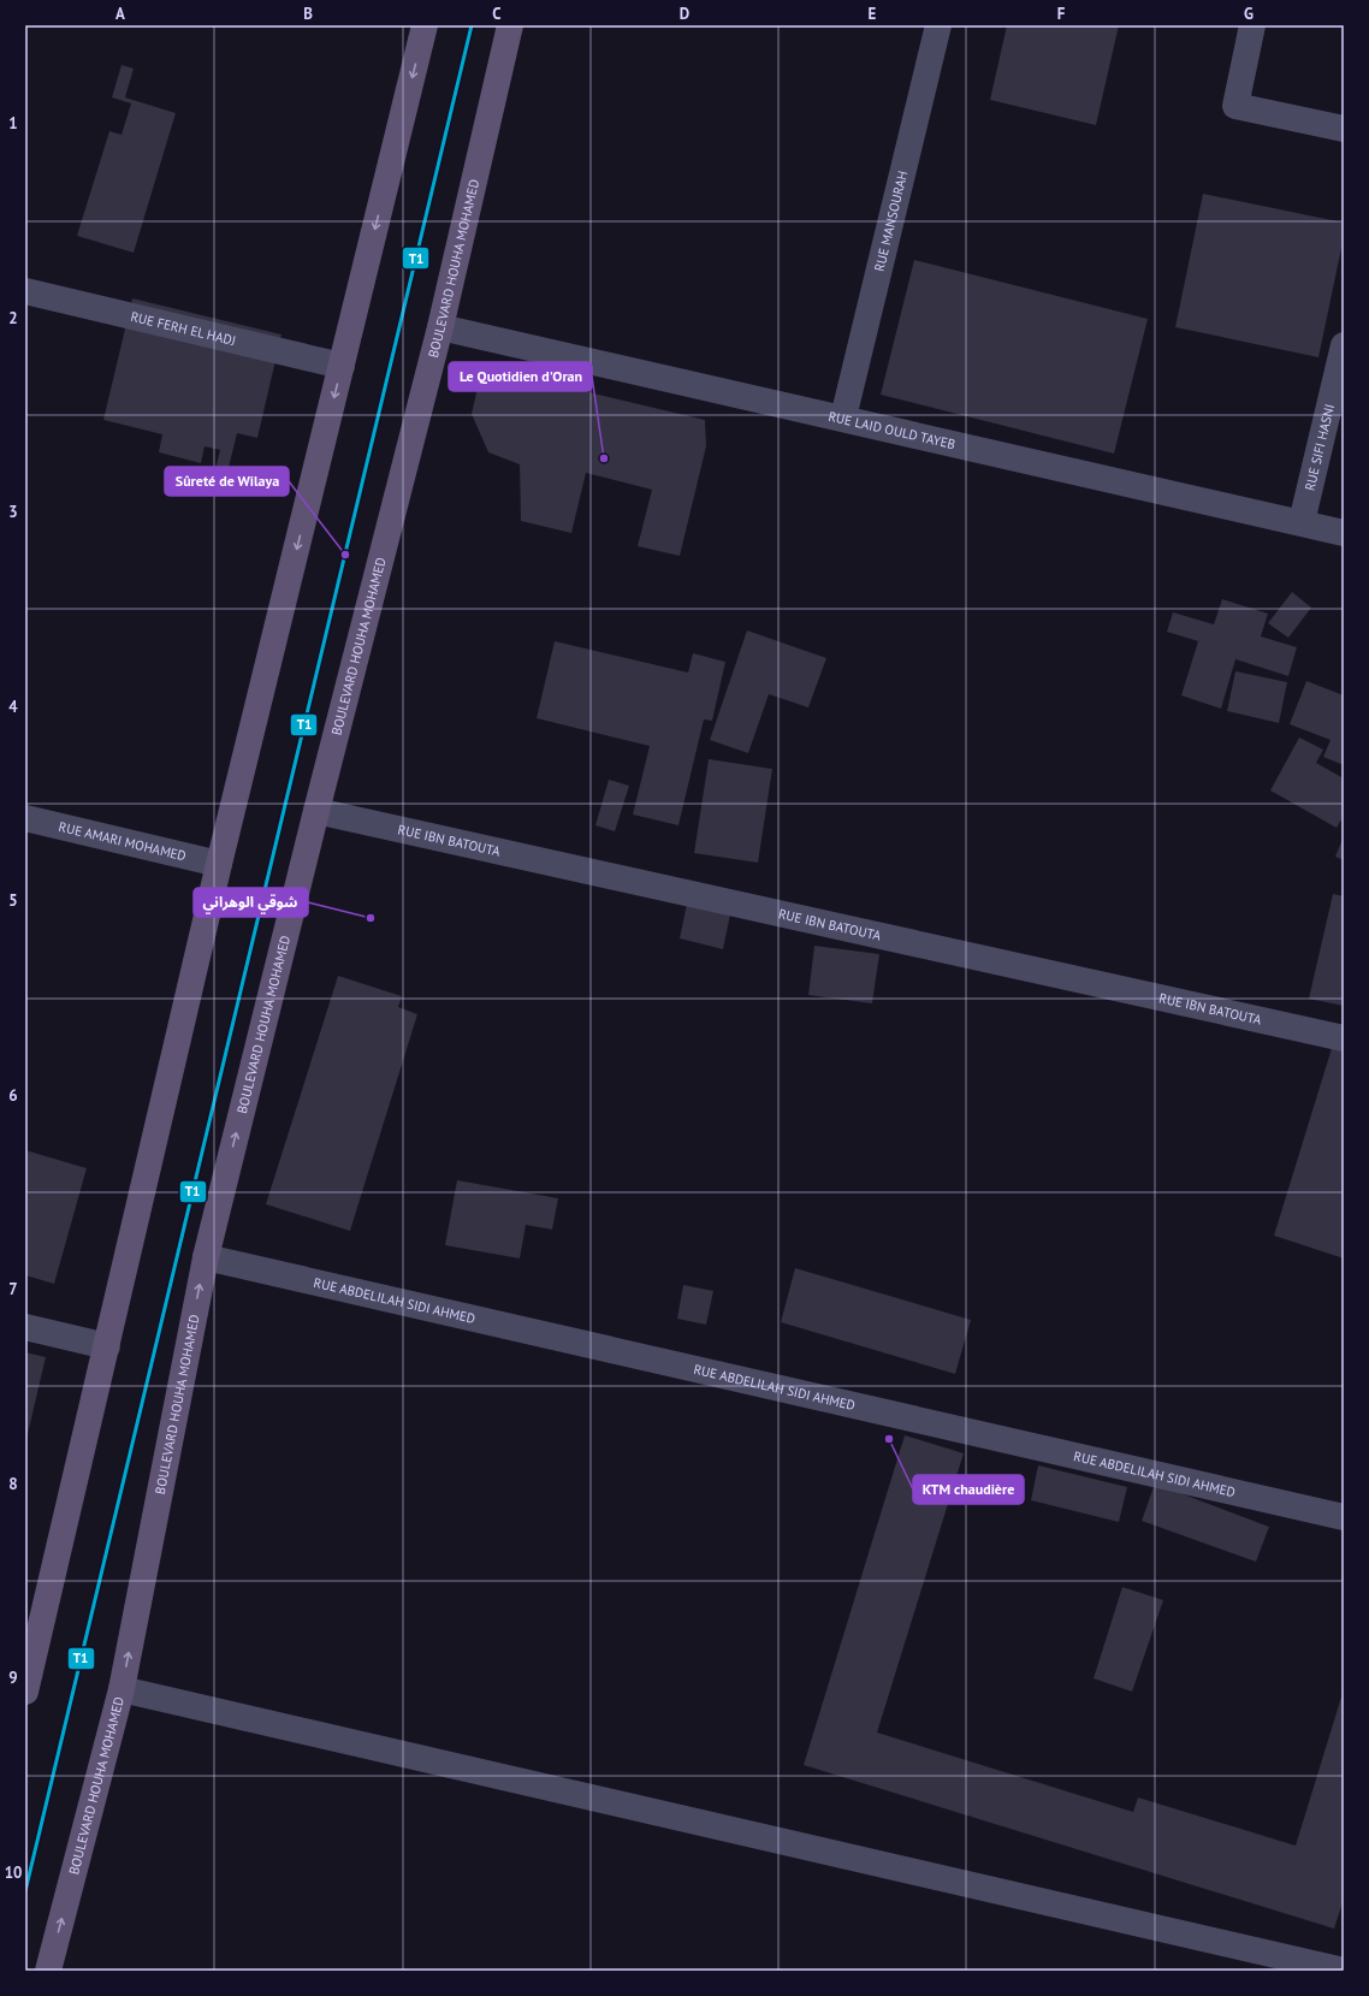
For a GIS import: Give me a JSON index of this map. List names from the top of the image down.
{
  "streets": {
    "main road": ["BOULEVARD HOUHA MOHAMED"],
    "street": [
      "RUE MANSOURAH",
      "RUE FERH EL HADJ",
      "RUE LAID OULD TAYEB",
      "RUE SIFI HASNI",
      "RUE AMARI MOHAMED",
      "RUE IBN BATOUTA",
      "RUE ABDELILAH SIDI AHMED"
    ]
  },
  "crossings": [
    ["RUE MANSOURAH", "RUE LAID OULD TAYEB"],
    ["BOULEVARD HOUHA MOHAMED", "RUE LAID OULD TAYEB"],
    ["BOULEVARD HOUHA MOHAMED", "RUE IBN BATOUTA"],
    ["BOULEVARD HOUHA MOHAMED", "RUE ABDELILAH SIDI AHMED"],
    ["RUE LAID OULD TAYEB", "RUE SIFI HASNI"]
  ],
  "places": [
    "Le Quotidien d'Oran",
    "Sûreté de Wilaya",
    "شوقي الوهراني",
    "KTM chaudière"
  ],
  "lines": ["transit line T1"],
  "grid": {
    "columns": [
      "A",
      "B",
      "C",
      "D",
      "E",
      "F",
      "G"
    ],
    "rows": [
      "1",
      "2",
      "3",
      "4",
      "5",
      "6",
      "7",
      "8",
      "9",
      "10"
    ]
  }
}
